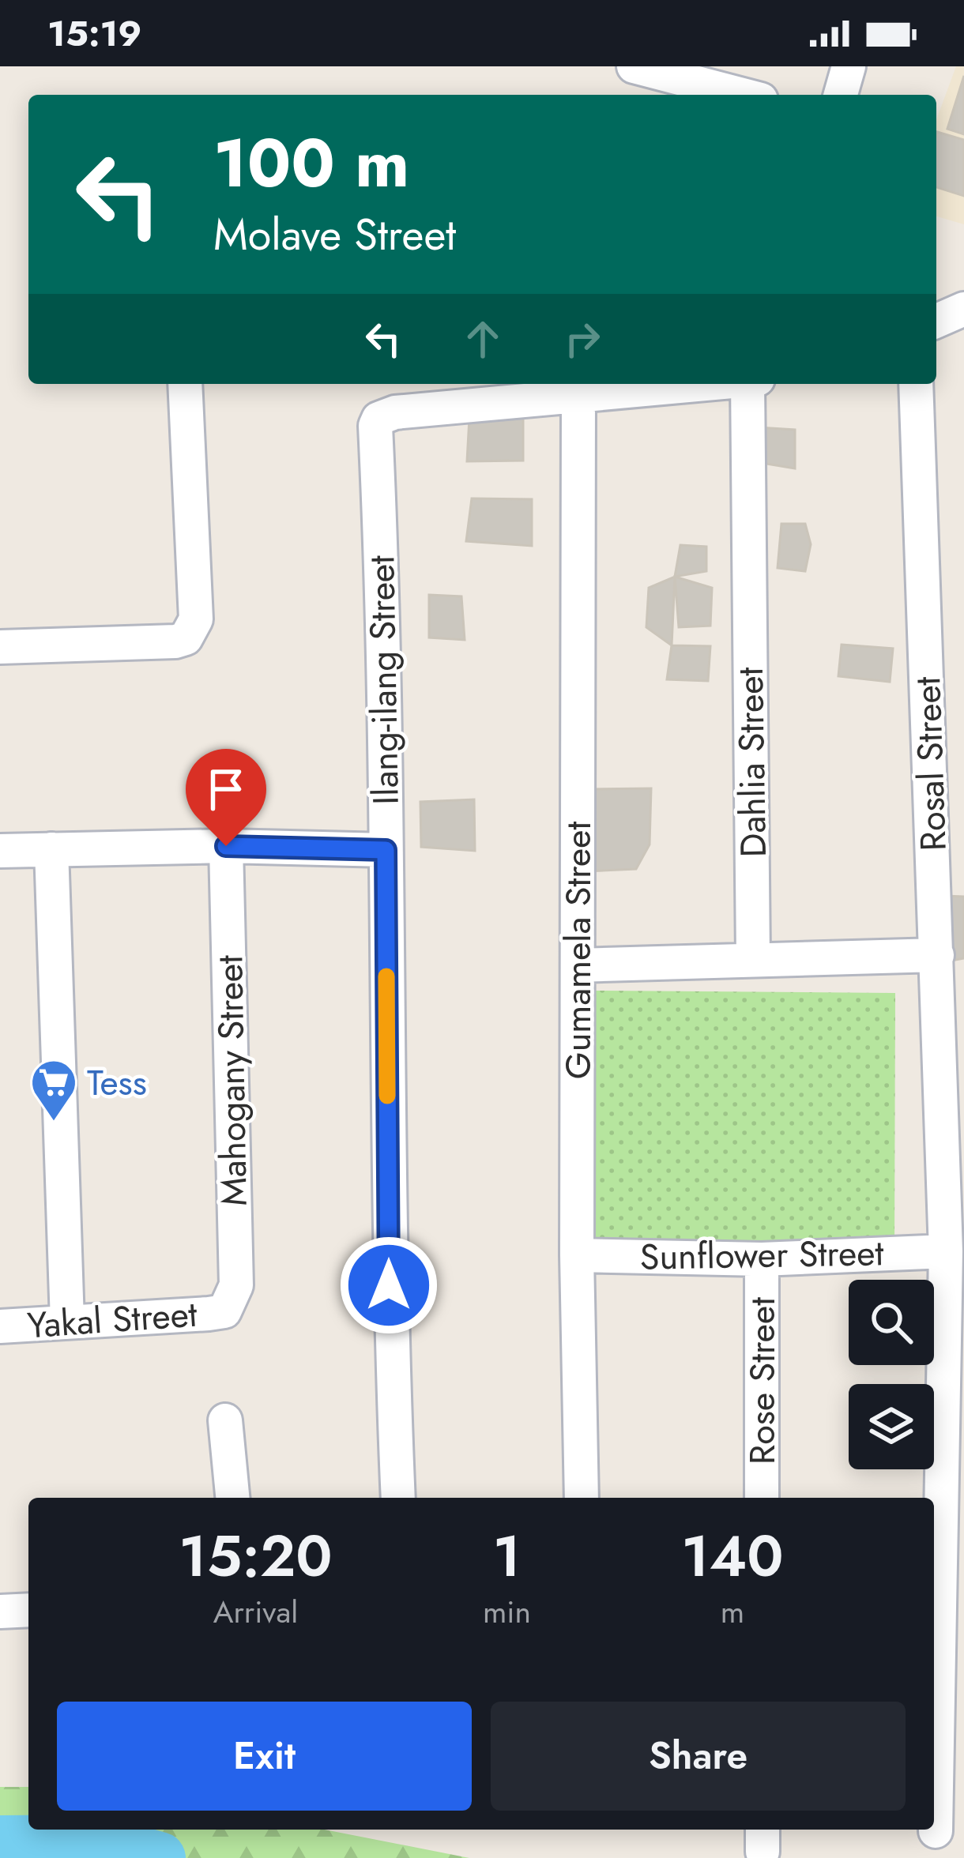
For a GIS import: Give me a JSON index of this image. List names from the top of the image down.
{
  "streets": {
    "street": [
      "Ilang-ilang Street",
      "Dahlia Street",
      "Rosal Street",
      "Gumamela Street",
      "Mahogany Street",
      "Sunflower Street",
      "Yakal Street",
      "Rose Street"
    ]
  },
  "crossings": [
    ["Ilang-ilang Street", "Gumamela Street"],
    ["Rosal Street", "Sunflower Street"],
    ["Gumamela Street", "Sunflower Street"],
    ["Mahogany Street", "Yakal Street"],
    ["Sunflower Street", "Rose Street"]
  ],
  "places": {
    "supermarket": ["Tess"]
  },
  "page": {
    "status": "15:19",
    "turn": ["100 m", "Molave Street"],
    "eta": [
      "15:20",
      "Arrival",
      "1",
      "min",
      "140",
      "m"
    ],
    "buttons": ["Exit", "Share"]
  }
}
